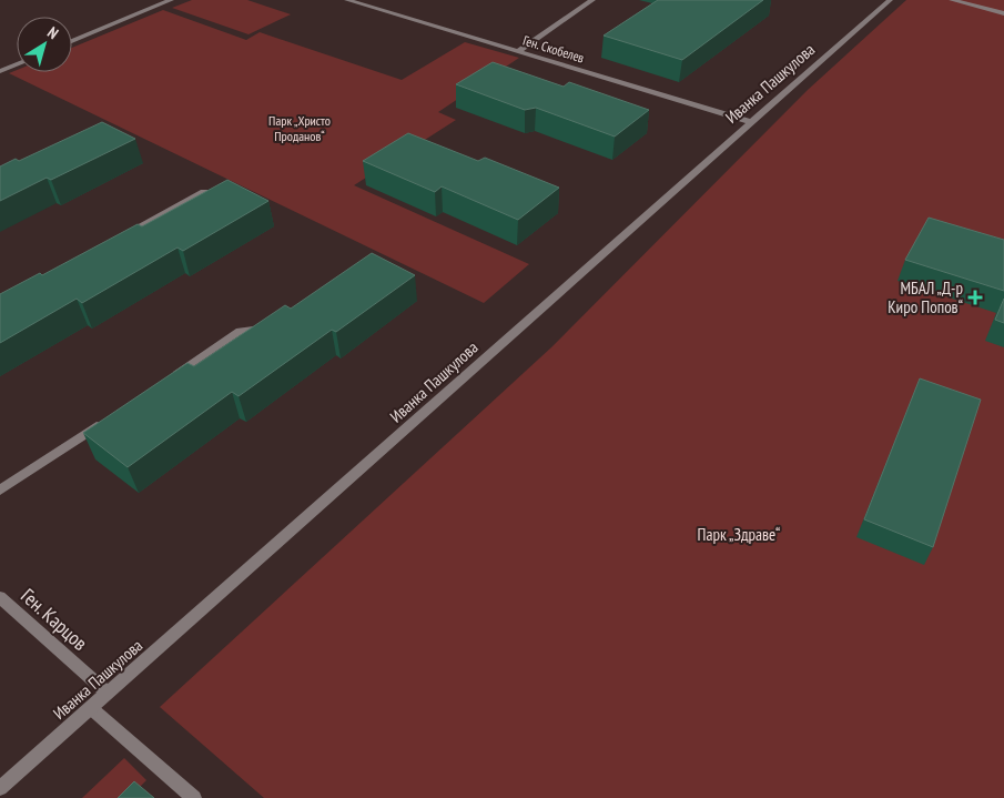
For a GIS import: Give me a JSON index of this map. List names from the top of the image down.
{
  "streets": {
    "street": ["Ген. Скобелев", "Иванка Пашкулова", "Ген. Карцов"]
  },
  "crossings": [
    ["Ген. Скобелев", "Иванка Пашкулова"],
    ["Иванка Пашкулова", "Ген. Карцов"]
  ],
  "parks": ["Парк „Христо Проданов“", "Парк „Здраве“"],
  "places": {
    "health": ["МБАЛ „Д-р Киро Попов“"]
  },
  "north": "top right"
}
